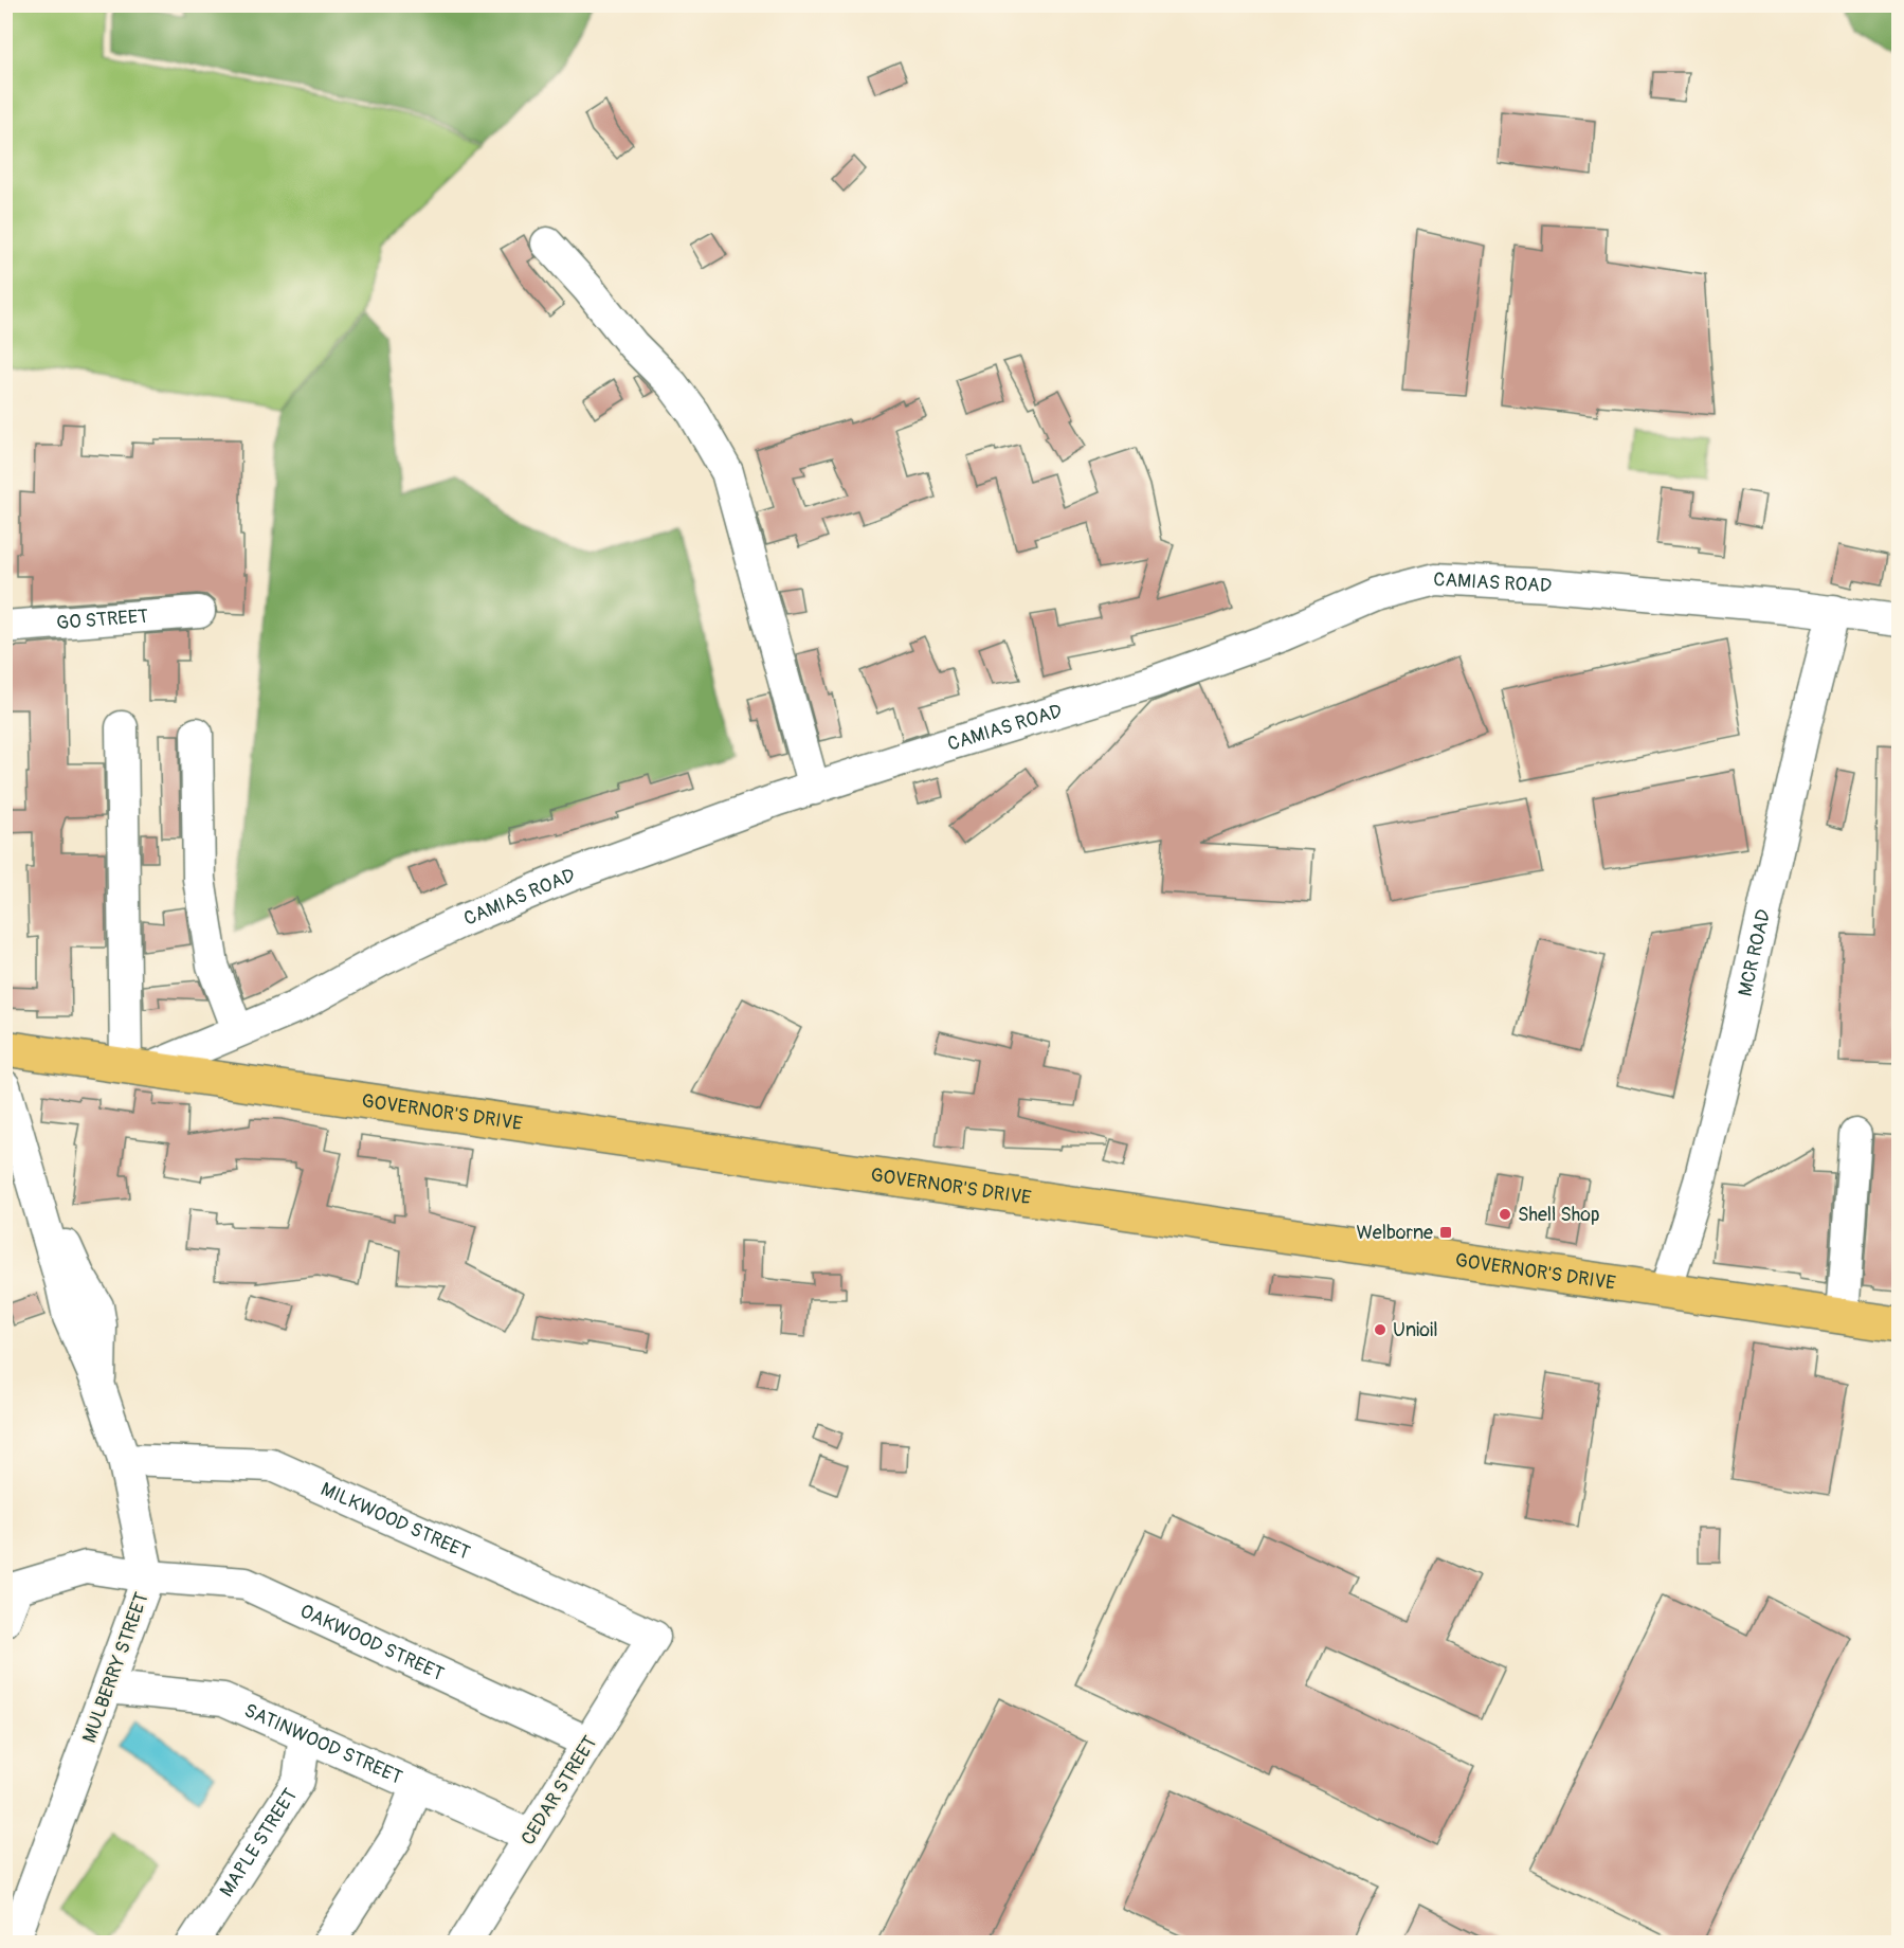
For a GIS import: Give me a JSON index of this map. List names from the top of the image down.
{
  "streets": {
    "highway": ["GOVERNOR'S DRIVE"],
    "street": [
      "CAMIAS ROAD",
      "GO STREET",
      "MCR ROAD",
      "MILKWOOD STREET",
      "OAKWOOD STREET",
      "MULBERRY STREET",
      "SATINWOOD STREET",
      "CEDAR STREET",
      "MAPLE STREET"
    ]
  },
  "crossings": [
    ["CAMIAS ROAD", "MCR ROAD"],
    ["CAMIAS ROAD", "GOVERNOR'S DRIVE"],
    ["MCR ROAD", "GOVERNOR'S DRIVE"],
    ["GOVERNOR'S DRIVE", "MULBERRY STREET"],
    ["MILKWOOD STREET", "MULBERRY STREET"],
    ["MILKWOOD STREET", "CEDAR STREET"],
    ["OAKWOOD STREET", "MULBERRY STREET"],
    ["OAKWOOD STREET", "CEDAR STREET"],
    ["MULBERRY STREET", "SATINWOOD STREET"],
    ["SATINWOOD STREET", "CEDAR STREET"],
    ["SATINWOOD STREET", "MAPLE STREET"]
  ],
  "places": {
    "other": ["Shell Shop", "Unioil"],
    "transit": ["Welborne"]
  }
}
